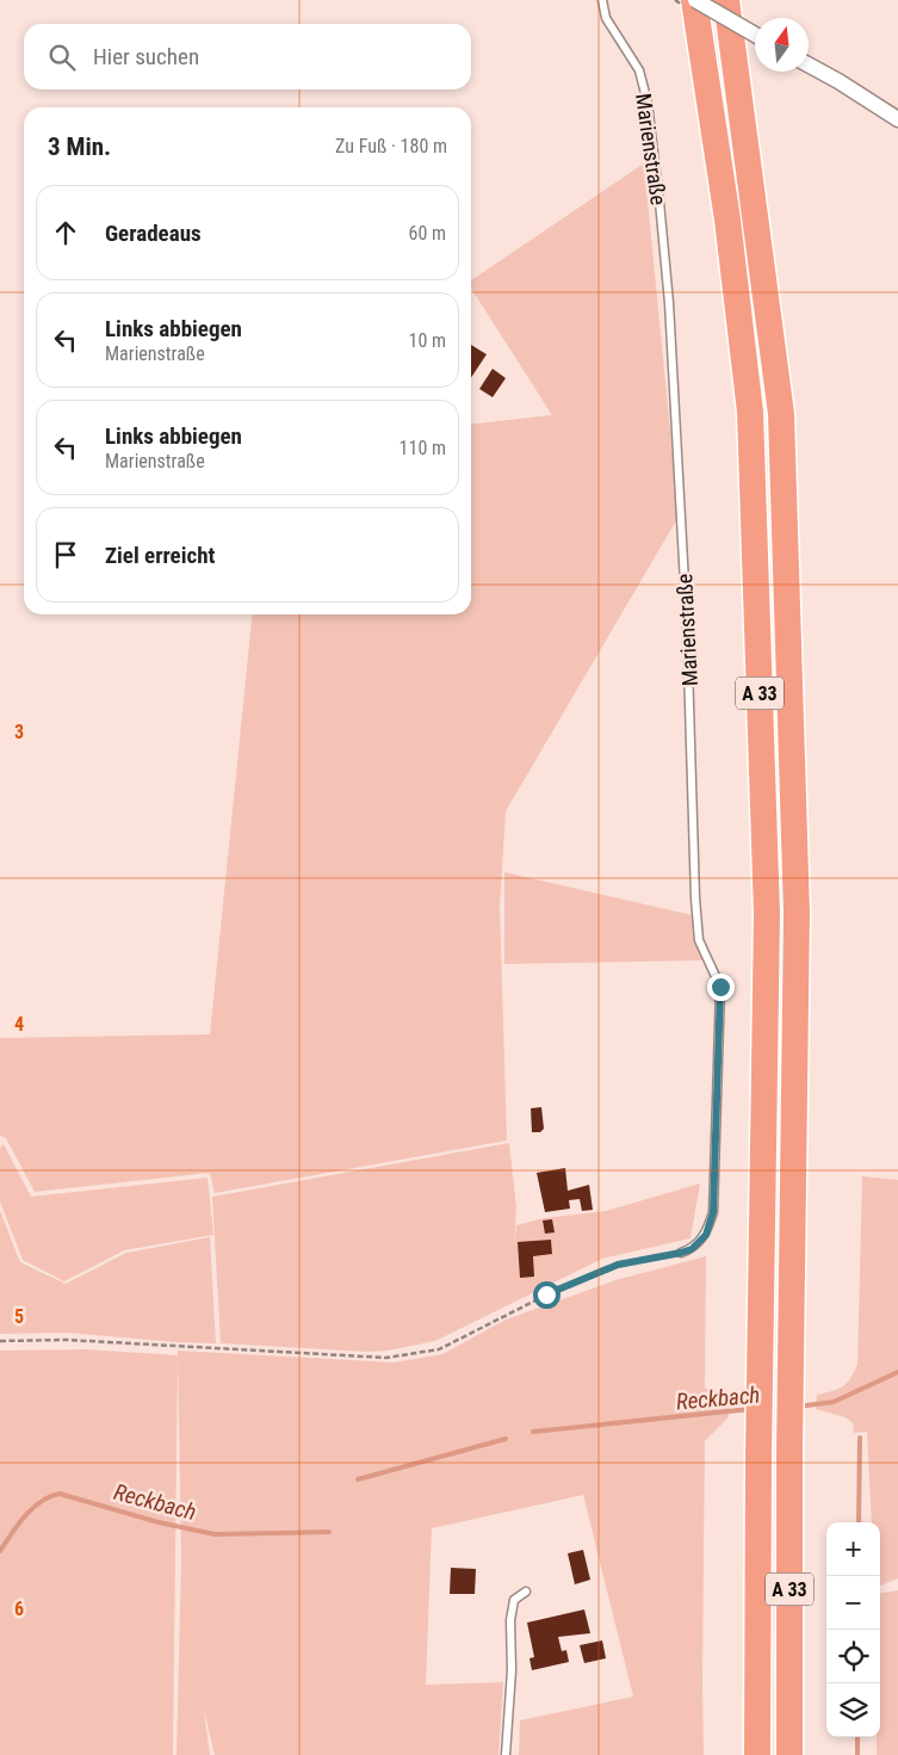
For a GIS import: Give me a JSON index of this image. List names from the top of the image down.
{
  "streets": {
    "highway": ["A 33"],
    "lane": ["Marienstraße"]
  },
  "water": ["Reckbach"],
  "north": "top",
  "page": {
    "search": "Hier suchen",
    "heading": ["3 Min.", "Zu Fuß · 180 m"],
    "list": [
      ["Geradeaus", "60 m"],
      ["Links abbiegen", "Marienstraße", "10 m"],
      ["Links abbiegen", "Marienstraße", "110 m"],
      "Ziel erreicht"
    ],
    "map_buttons": ["+", "−"]
  },
  "grid": {
    "rows": [
      "3",
      "4",
      "5",
      "6"
    ]
  }
}
